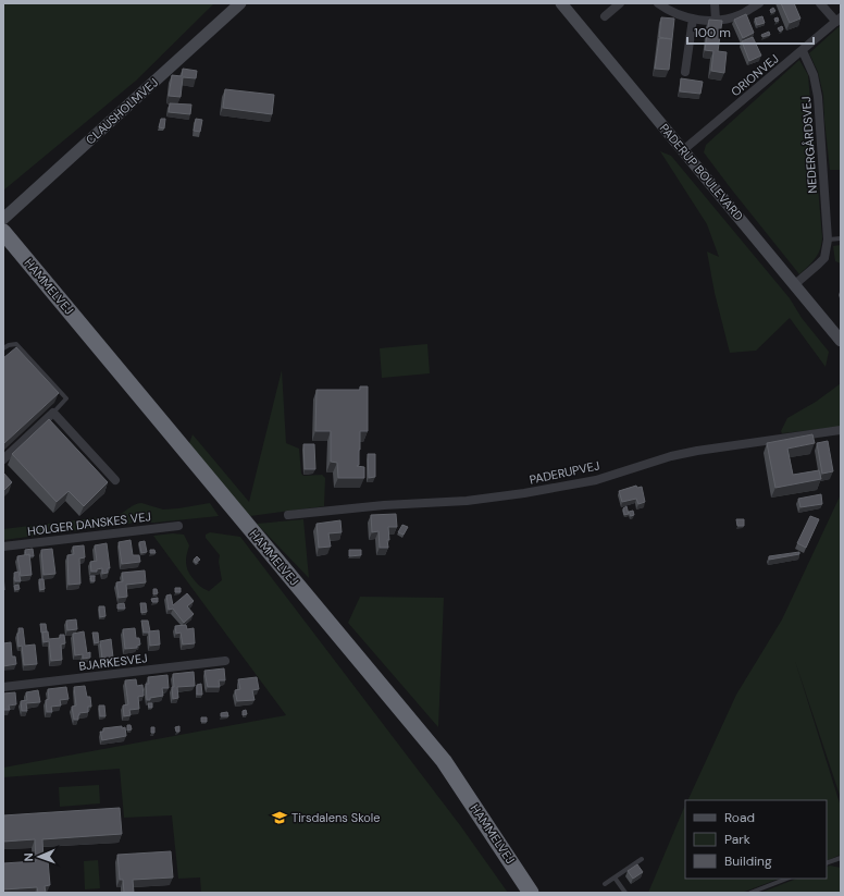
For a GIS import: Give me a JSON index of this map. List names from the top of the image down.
{
  "streets": {
    "highway": ["HAMMELVEJ"],
    "street": [
      "ORIONVEJ",
      "CLAUSHOLMVEJ",
      "NEDERGÅRDSVEJ",
      "PADERUP BOULEVARD",
      "PADERUPVEJ",
      "HOLGER DANSKES VEJ",
      "BJARKESVEJ"
    ]
  },
  "crossings": [
    ["ORIONVEJ", "NEDERGÅRDSVEJ"],
    ["ORIONVEJ", "PADERUP BOULEVARD"],
    ["NEDERGÅRDSVEJ", "PADERUP BOULEVARD"]
  ],
  "places": {
    "school or university": ["Tirsdalens Skole"]
  },
  "legend": ["Road", "Park", "Building"],
  "scale_bar": "100 m",
  "north": "left"
}
